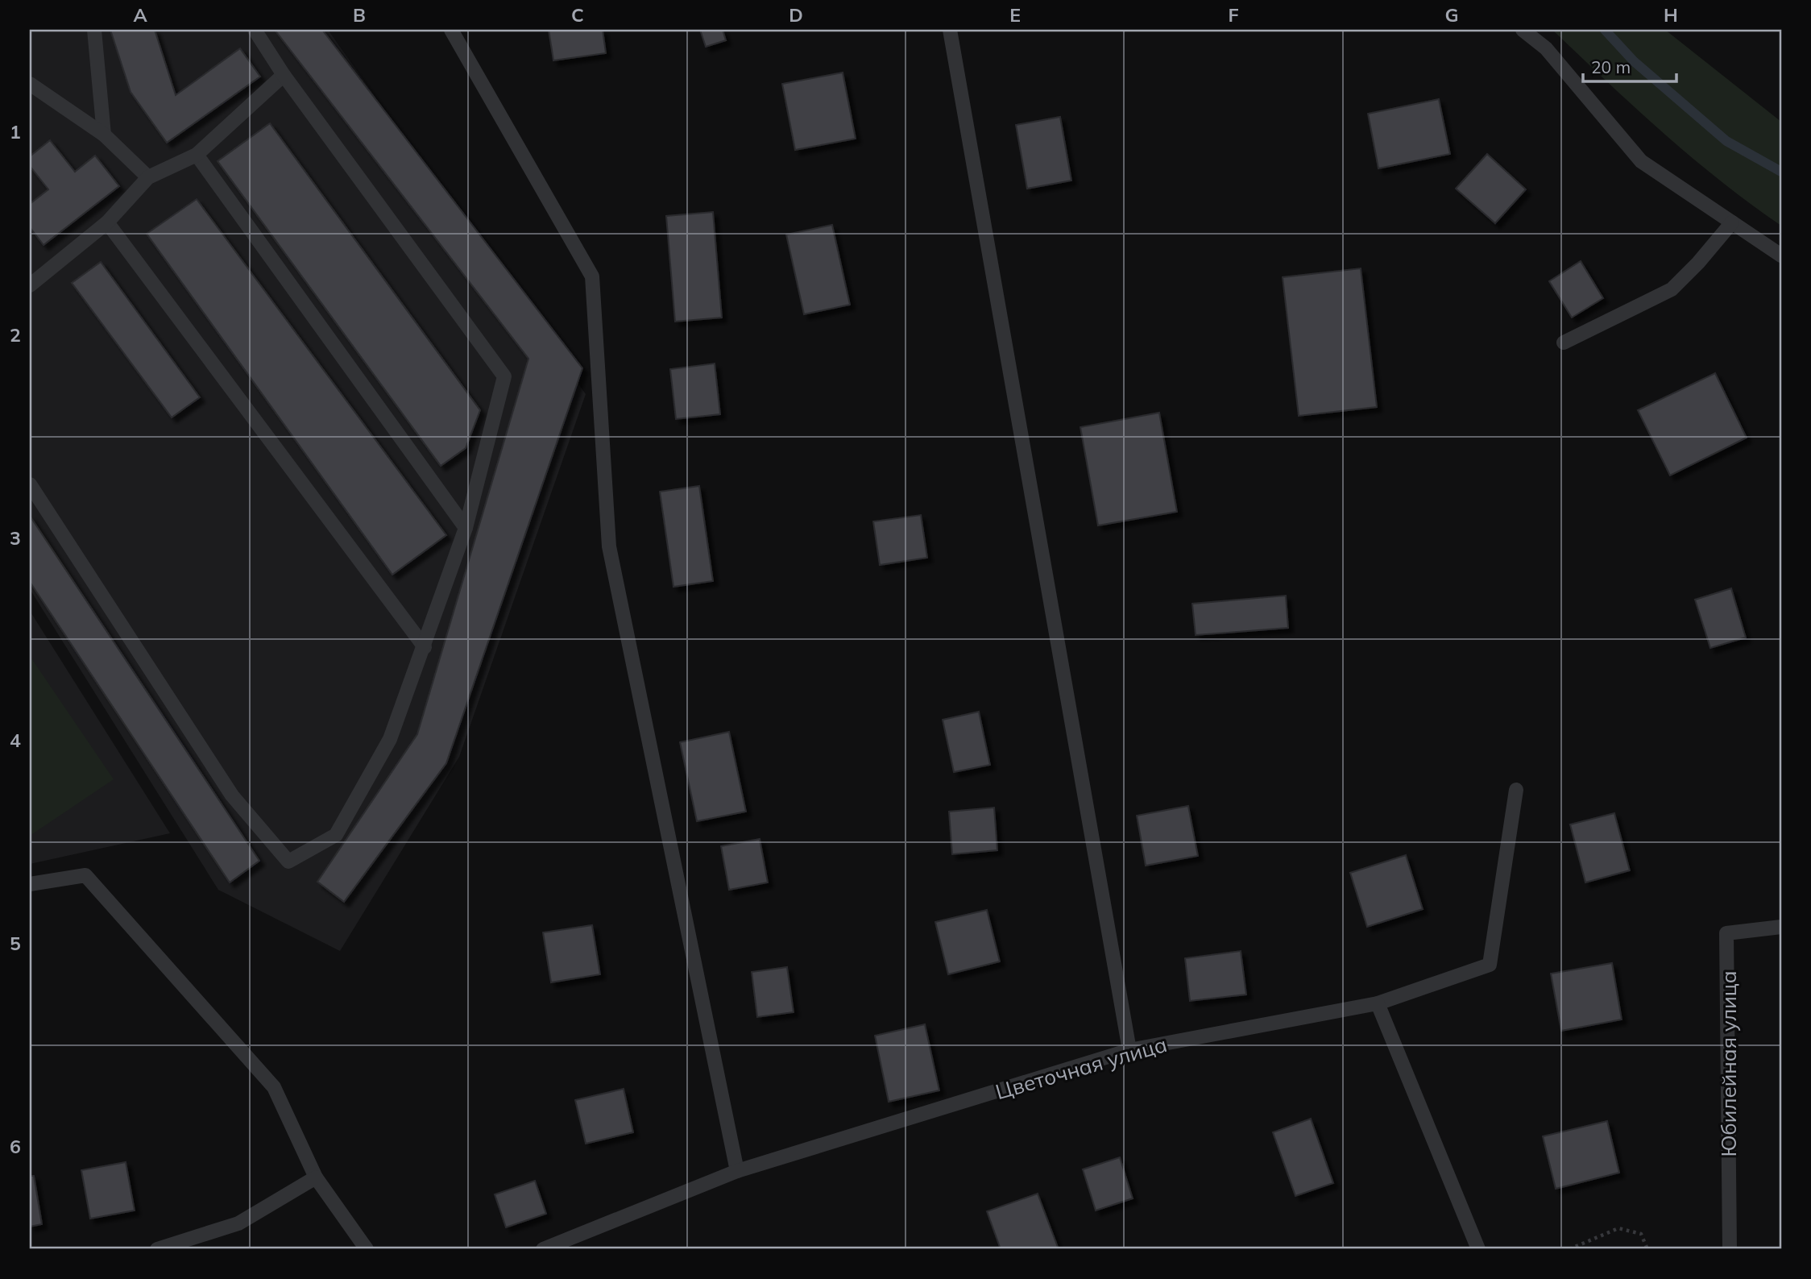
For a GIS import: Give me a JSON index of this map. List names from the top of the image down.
{
  "streets": {
    "lane": ["Юбилейная улица", "Цветочная улица"]
  },
  "scale_bar": "20 m",
  "grid": {
    "columns": [
      "A",
      "B",
      "C",
      "D",
      "E",
      "F",
      "G",
      "H"
    ],
    "rows": [
      "1",
      "2",
      "3",
      "4",
      "5",
      "6"
    ]
  }
}
